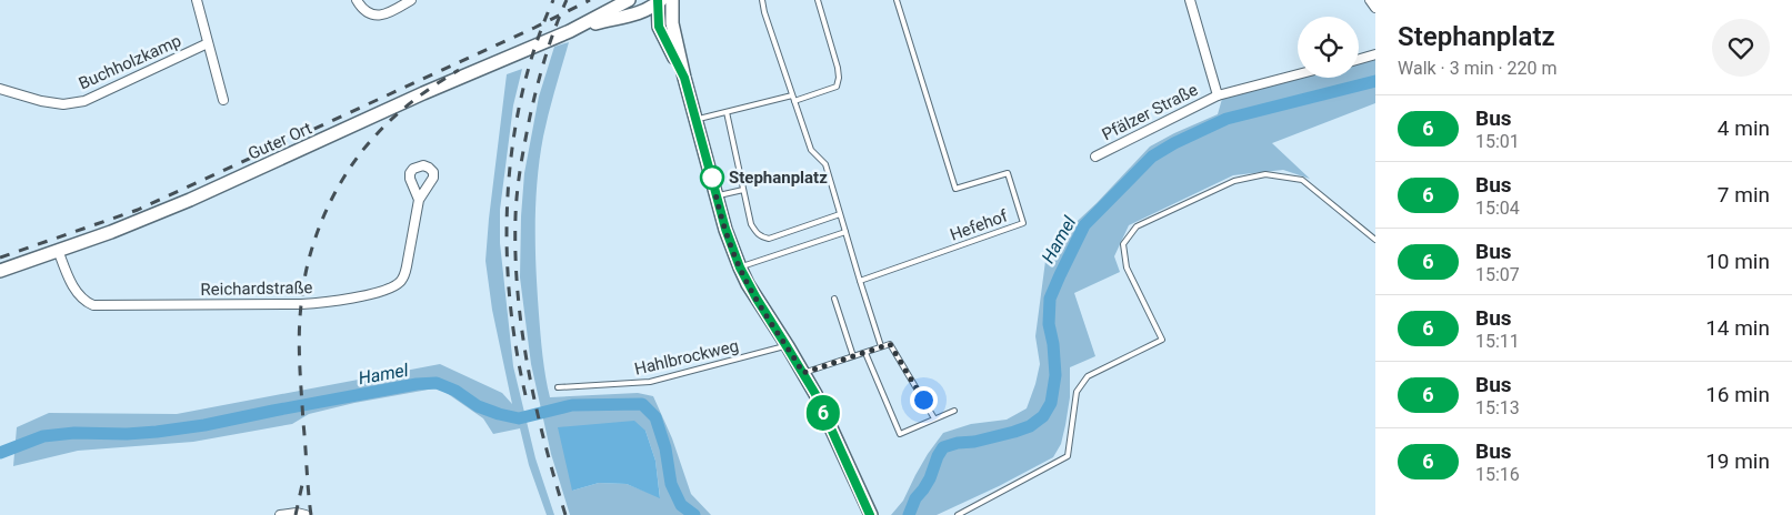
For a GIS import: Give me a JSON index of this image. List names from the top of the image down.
{
  "streets": {
    "main road": ["Guter Ort"],
    "street": ["Buchholzkamp", "Pfälzer Straße", "Reichardstraße"],
    "lane": ["Hefehof", "Hahlbrockweg"]
  },
  "crossings": [
    ["Guter Ort", "Reichardstraße"]
  ],
  "water": ["Hamel"],
  "places": ["Stephanplatz"],
  "lines": ["bus line 6"],
  "page": {
    "on_map": "6",
    "heading": ["Stephanplatz", "Walk · 3 min · 220 m"],
    "list": [
      {
        "mark": "6",
        "name": "Bus",
        "note": "15:01",
        "value": "4 min"
      },
      {
        "mark": "6",
        "name": "Bus",
        "note": "15:04",
        "value": "7 min"
      },
      {
        "mark": "6",
        "name": "Bus",
        "note": "15:07",
        "value": "10 min"
      },
      {
        "mark": "6",
        "name": "Bus",
        "note": "15:11",
        "value": "14 min"
      },
      {
        "mark": "6",
        "name": "Bus",
        "note": "15:13",
        "value": "16 min"
      },
      {
        "mark": "6",
        "name": "Bus",
        "note": "15:16",
        "value": "19 min"
      }
    ]
  }
}
